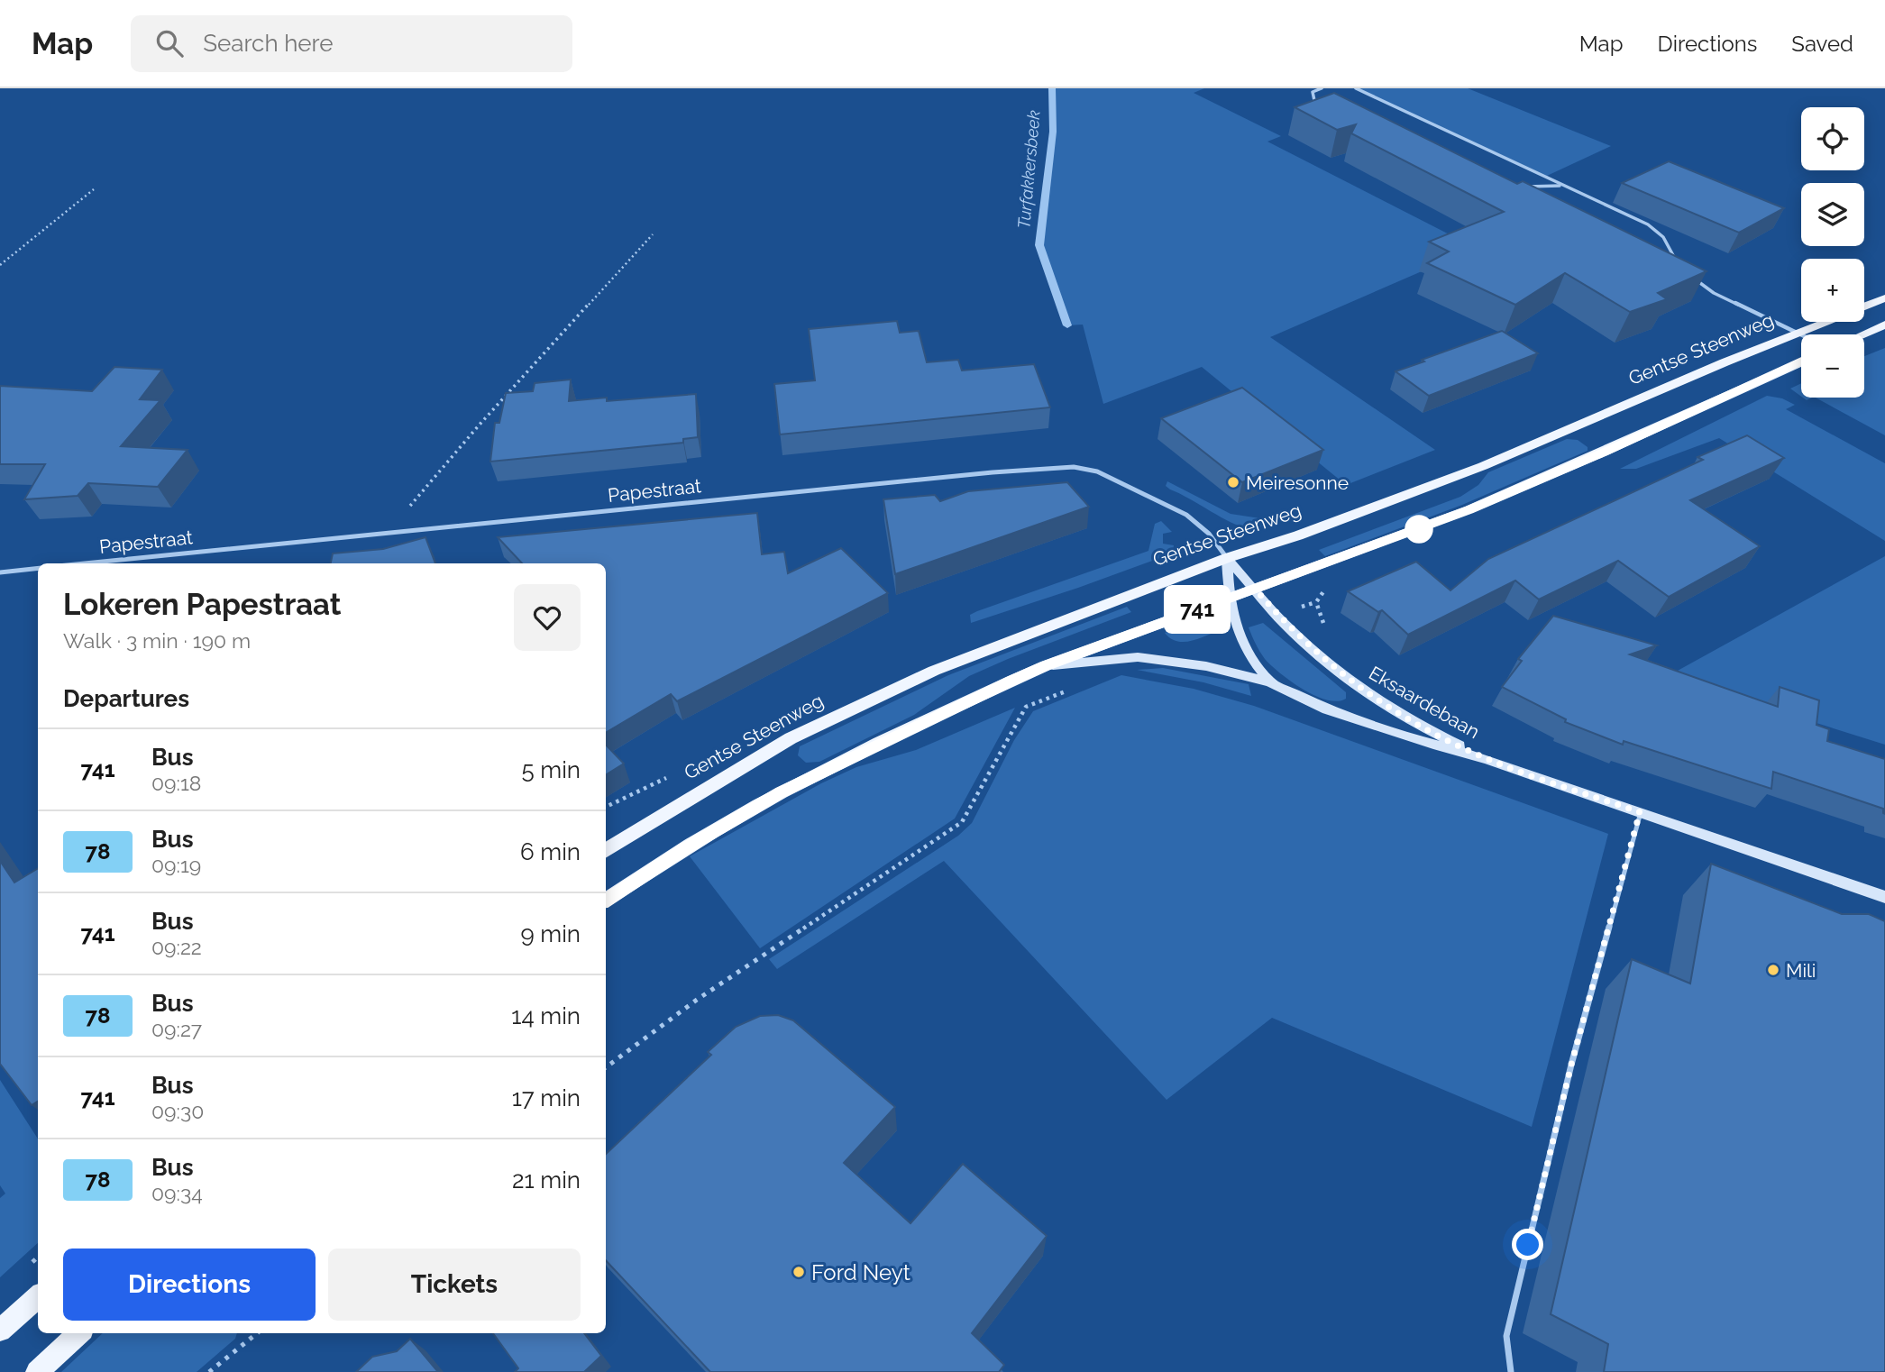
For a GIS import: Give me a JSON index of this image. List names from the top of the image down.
{
  "streets": {
    "main road": ["Gentse Steenweg", "Eksaardebaan"],
    "street": ["Papestraat"]
  },
  "crossings": [
    ["Gentse Steenweg", "Papestraat"],
    ["Gentse Steenweg", "Eksaardebaan"],
    ["Papestraat", "Eksaardebaan"]
  ],
  "water": ["Turfakkersbeek"],
  "places": ["Meiresonne", "Mili", "Ford Neyt"],
  "lines": ["bus line 741"],
  "page": {
    "header": "Map",
    "search": "Search here",
    "nav": ["Map", "Directions", "Saved"],
    "on_map": "741",
    "map_buttons": ["+", "−"],
    "heading": [
      ["Lokeren Papestraat", "Walk · 3 min · 190 m"],
      "Departures"
    ],
    "list": [
      {
        "mark": "741",
        "name": "Bus",
        "note": "09:18",
        "value": "5 min"
      },
      {
        "mark": "78",
        "name": "Bus",
        "note": "09:19",
        "value": "6 min"
      },
      {
        "mark": "741",
        "name": "Bus",
        "note": "09:22",
        "value": "9 min"
      },
      {
        "mark": "78",
        "name": "Bus",
        "note": "09:27",
        "value": "14 min"
      },
      {
        "mark": "741",
        "name": "Bus",
        "note": "09:30",
        "value": "17 min"
      },
      {
        "mark": "78",
        "name": "Bus",
        "note": "09:34",
        "value": "21 min"
      }
    ],
    "buttons": ["Directions", "Tickets"]
  }
}
